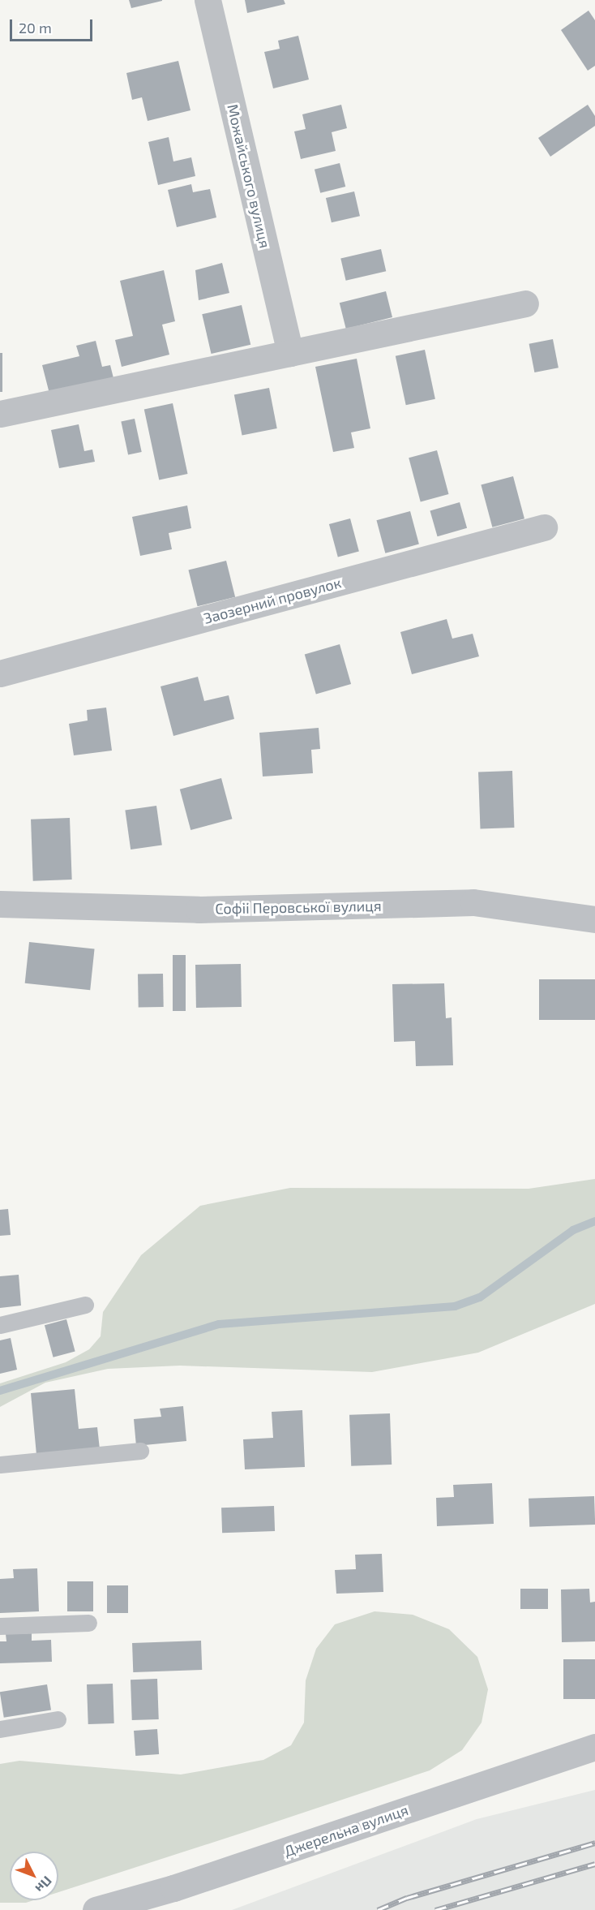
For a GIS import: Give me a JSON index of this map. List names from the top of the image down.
{
  "streets": {
    "street": [
      "Можайського вулиця",
      "Заозерний провулок",
      "Софіі Перовської вулиця",
      "Джерельна вулиця"
    ]
  },
  "scale_bar": "20 m",
  "north": "bottom right"
}
